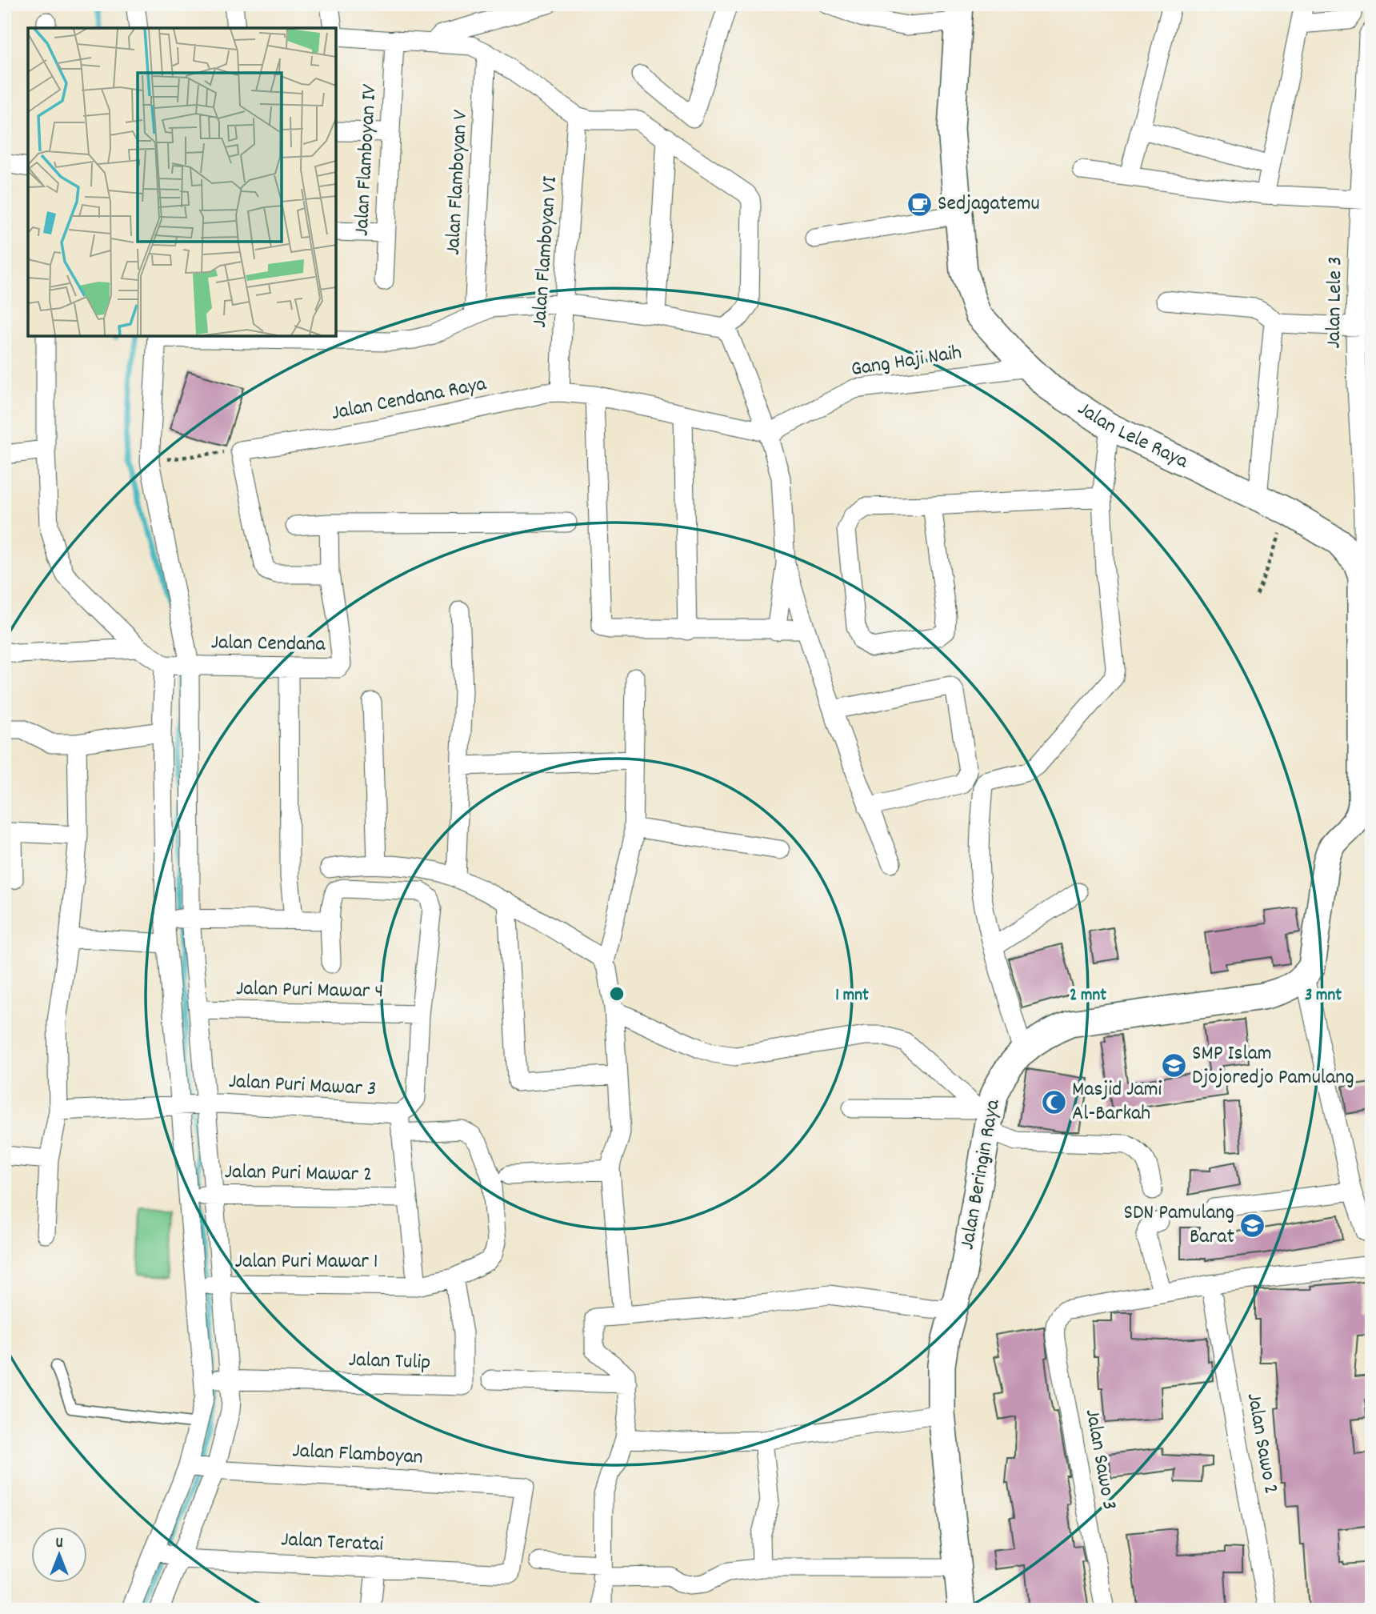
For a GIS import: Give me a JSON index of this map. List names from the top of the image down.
{
  "streets": {
    "street": [
      "Jalan Flamboyan IV",
      "Jalan Flamboyan V",
      "Jalan Flamboyan VI",
      "Jalan Lele 3",
      "Gang Haji Naih",
      "Jalan Cendana Raya",
      "Jalan Lele Raya",
      "Jalan Cendana",
      "Jalan Puri Mawar 4",
      "Jalan Puri Mawar 3",
      "Jalan Puri Mawar 2",
      "Jalan Beringin Raya",
      "Jalan Puri Mawar 1",
      "Jalan Tulip",
      "Jalan Sawo 2",
      "Jalan Flamboyan",
      "Jalan Sawo 3",
      "Jalan Teratai"
    ]
  },
  "crossings": [
    ["Jalan Flamboyan VI", "Jalan Cendana Raya"],
    ["Jalan Lele 3", "Jalan Lele Raya"],
    ["Gang Haji Naih", "Jalan Cendana Raya"],
    ["Gang Haji Naih", "Jalan Lele Raya"],
    ["Jalan Puri Mawar 1", "Jalan Tulip"],
    ["Jalan Flamboyan", "Jalan Teratai"]
  ],
  "places": {
    "cafe": ["Sedjagatemu"],
    "school or university": ["SMP Islam Djojoredjo Pamulang", "SDN Pamulang Barat"],
    "mosque": ["Masjid Jami Al-Barkah"]
  },
  "north": "top",
  "rings": ["1 mnt", "2 mnt", "3 mnt"]
}
